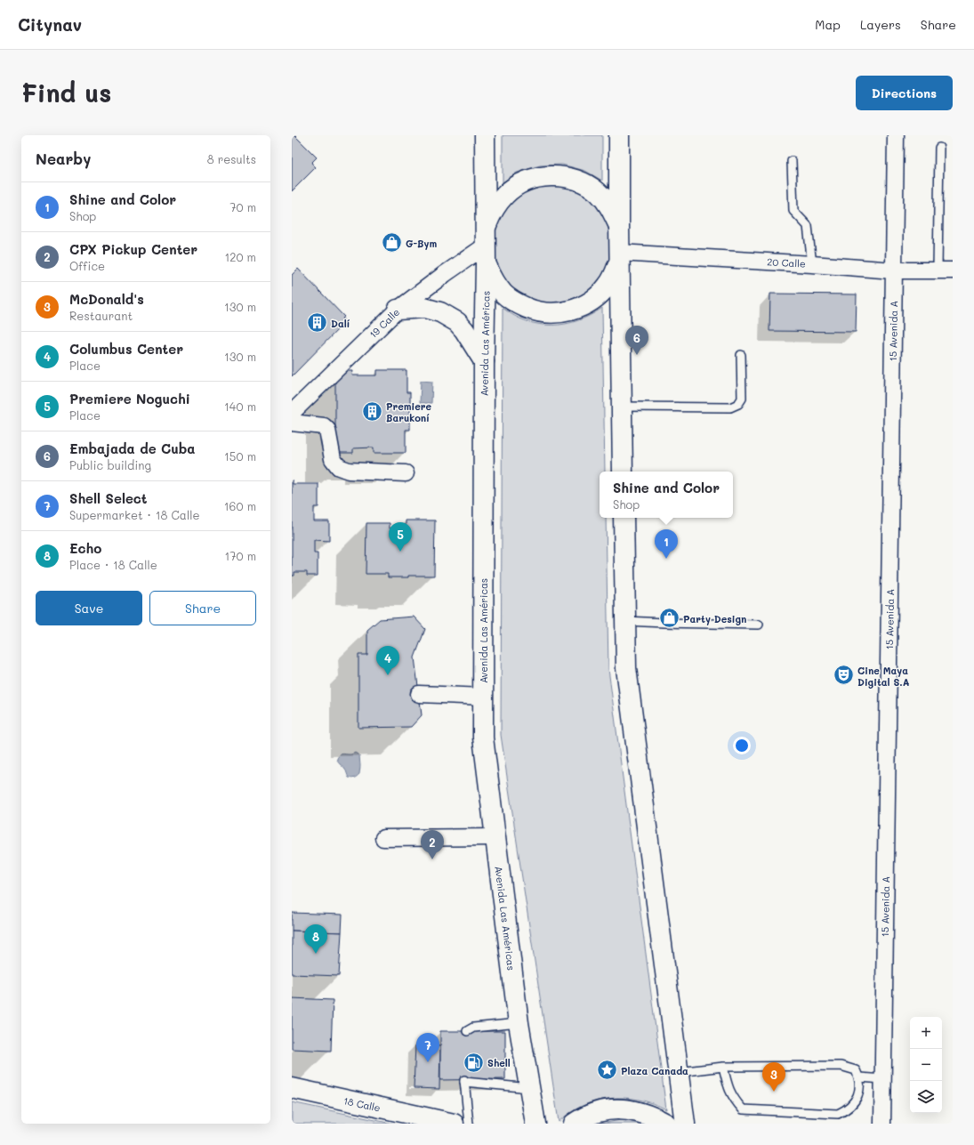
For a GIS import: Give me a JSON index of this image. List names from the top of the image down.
{
  "streets": {
    "main road": ["Avenida Las Américas", "18 Calle"],
    "street": ["20 Calle", "19 Calle", "15 Avenida A"]
  },
  "crossings": [
    ["20 Calle", "15 Avenida A"],
    ["19 Calle", "Avenida Las Américas"]
  ],
  "places": {
    "shop": ["G-Bym", "Party Design"],
    "building": ["Dalí", "Premiere Barukoní"],
    "theatre": ["Cine Maya Digital S.A"],
    "fuel station": ["Shell"],
    "place": ["Plaza Canada"]
  },
  "page": {
    "header": "Citynav",
    "nav": ["Map", "Layers", "Share"],
    "buttons": [
      "Directions",
      ["Save", "Share"]
    ],
    "title": "Find us",
    "heading": ["Nearby", "8 results"],
    "list": [
      {
        "mark": "1",
        "name": "Shine and Color",
        "note": "Shop",
        "value": "70 m"
      },
      {
        "mark": "2",
        "name": "CPX Pickup Center",
        "note": "Office",
        "value": "120 m"
      },
      {
        "mark": "3",
        "name": "McDonald's",
        "note": "Restaurant",
        "value": "130 m"
      },
      {
        "mark": "4",
        "name": "Columbus Center",
        "note": "Place",
        "value": "130 m"
      },
      {
        "mark": "5",
        "name": "Premiere Noguchi",
        "note": "Place",
        "value": "140 m"
      },
      {
        "mark": "6",
        "name": "Embajada de Cuba",
        "note": "Public building",
        "value": "150 m"
      },
      {
        "mark": "7",
        "name": "Shell Select",
        "note": "Supermarket · 18 Calle",
        "value": "160 m"
      },
      {
        "mark": "8",
        "name": "Echo",
        "note": "Place · 18 Calle",
        "value": "170 m"
      }
    ],
    "pins": [
      "6",
      "5",
      "1",
      "4",
      "2",
      "8",
      "7",
      "3"
    ],
    "popup": ["Shine and Color", "Shop"],
    "map_buttons": ["+", "−"]
  }
}
